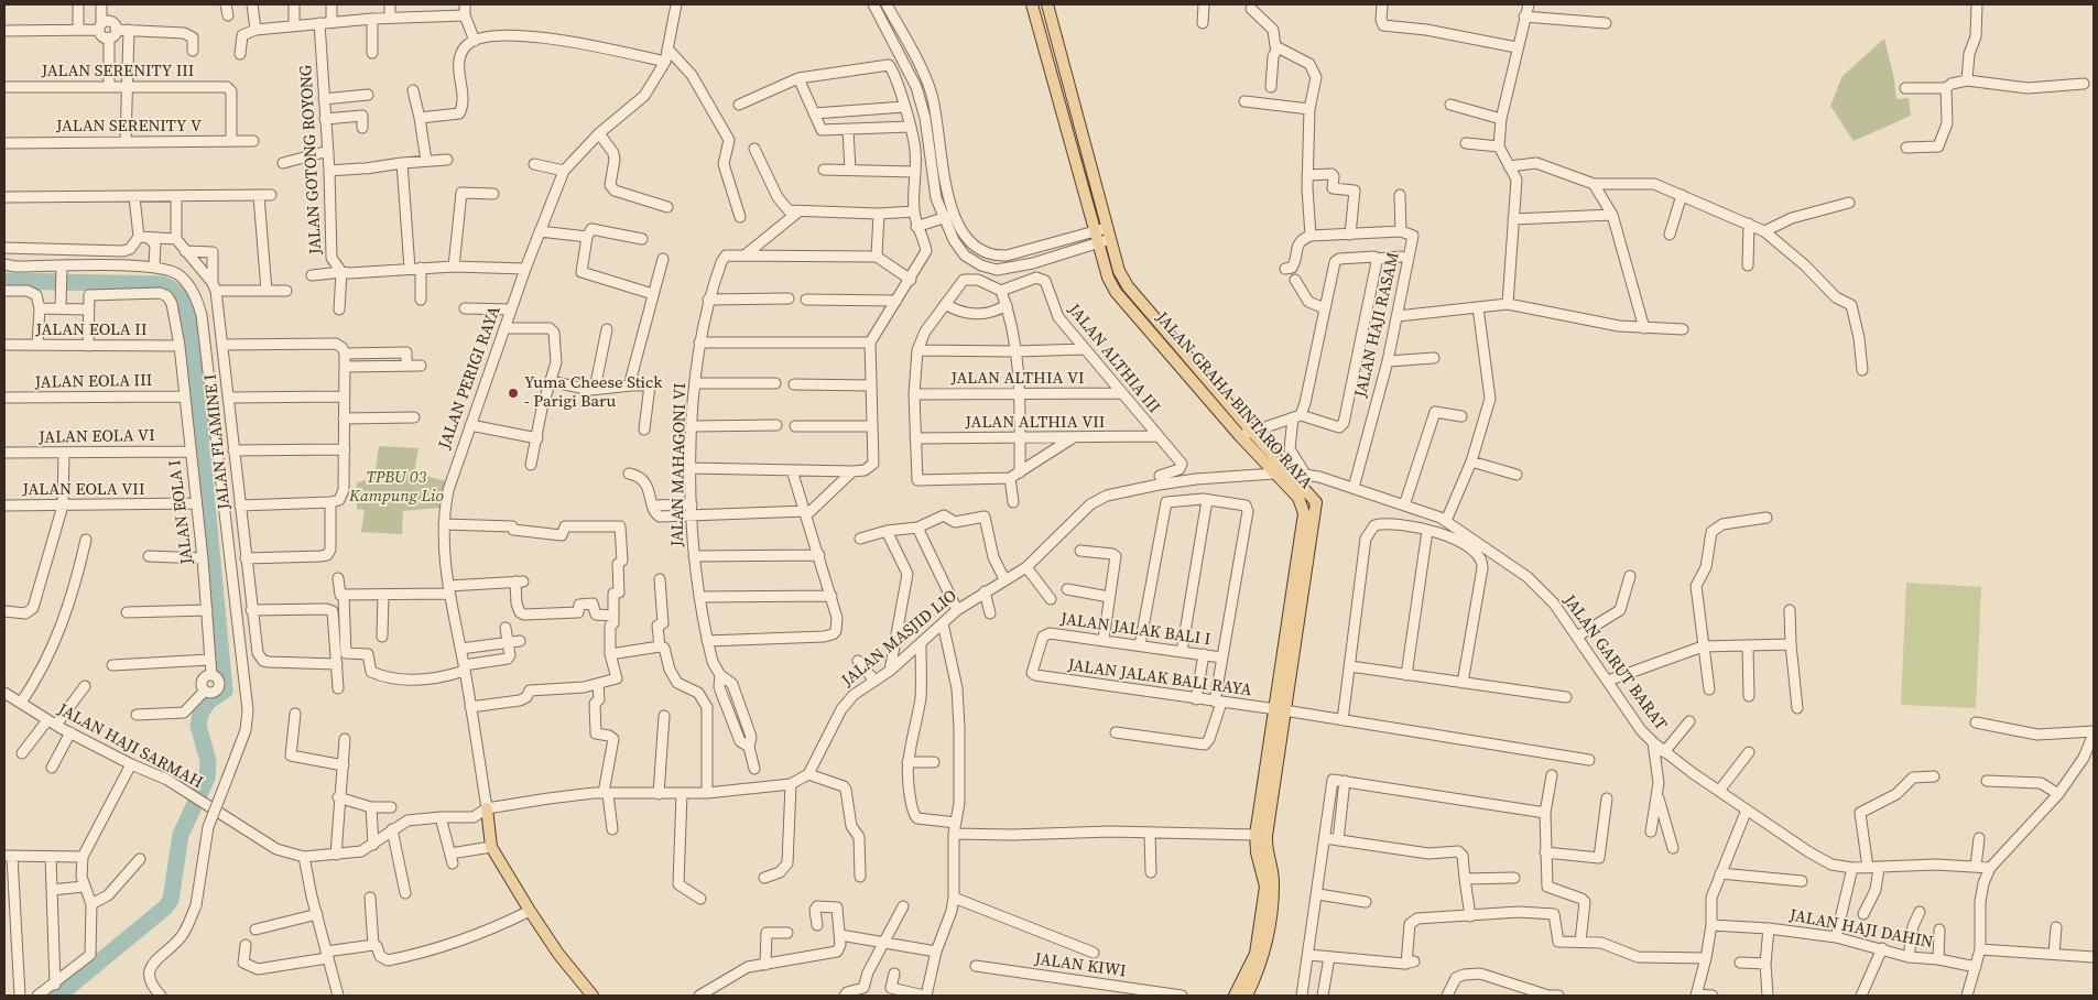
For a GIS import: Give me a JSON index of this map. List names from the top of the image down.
{
  "streets": {
    "main road": ["JALAN GRAHA BINTARO RAYA"],
    "street": [
      "JALAN SERENITY III",
      "JALAN SERENITY V",
      "JALAN GOTONG ROYONG",
      "JALAN HAJI RASAM",
      "JALAN EOLA II",
      "JALAN ALTHIA III",
      "JALAN PERIGI RAYA",
      "JALAN ALTHIA VI",
      "JALAN EOLA III",
      "JALAN ALTHIA VII",
      "JALAN EOLA VI",
      "JALAN FLAMINE I",
      "JALAN MAHAGONI VI",
      "JALAN EOLA VII",
      "JALAN EOLA I",
      "JALAN JALAK BALI I",
      "JALAN MASJID LIO",
      "JALAN GARUT BARAT",
      "JALAN JALAK BALI RAYA",
      "JALAN HAJI SARMAH",
      "JALAN HAJI DAHIN",
      "JALAN KIWI"
    ]
  },
  "crossings": [
    ["JALAN SERENITY III", "JALAN SERENITY V"],
    ["JALAN GOTONG ROYONG", "JALAN PERIGI RAYA"],
    ["JALAN HAJI RASAM", "JALAN GARUT BARAT"],
    ["JALAN EOLA II", "JALAN EOLA I"],
    ["JALAN ALTHIA III", "JALAN ALTHIA VI"],
    ["JALAN ALTHIA III", "JALAN ALTHIA VII"],
    ["JALAN PERIGI RAYA", "JALAN HAJI SARMAH"],
    ["JALAN EOLA III", "JALAN EOLA I"],
    ["JALAN GRAHA BINTARO RAYA", "JALAN MASJID LIO"],
    ["JALAN GRAHA BINTARO RAYA", "JALAN GARUT BARAT"],
    ["JALAN GRAHA BINTARO RAYA", "JALAN JALAK BALI RAYA"],
    ["JALAN EOLA VI", "JALAN EOLA I"],
    ["JALAN EOLA VII", "JALAN EOLA I"],
    ["JALAN JALAK BALI I", "JALAN JALAK BALI RAYA"],
    ["JALAN MASJID LIO", "JALAN GARUT BARAT"]
  ],
  "parks": ["TPBU 03 Kampung Lio"],
  "places": ["Yuma Cheese Stick - Parigi Baru"]
}
